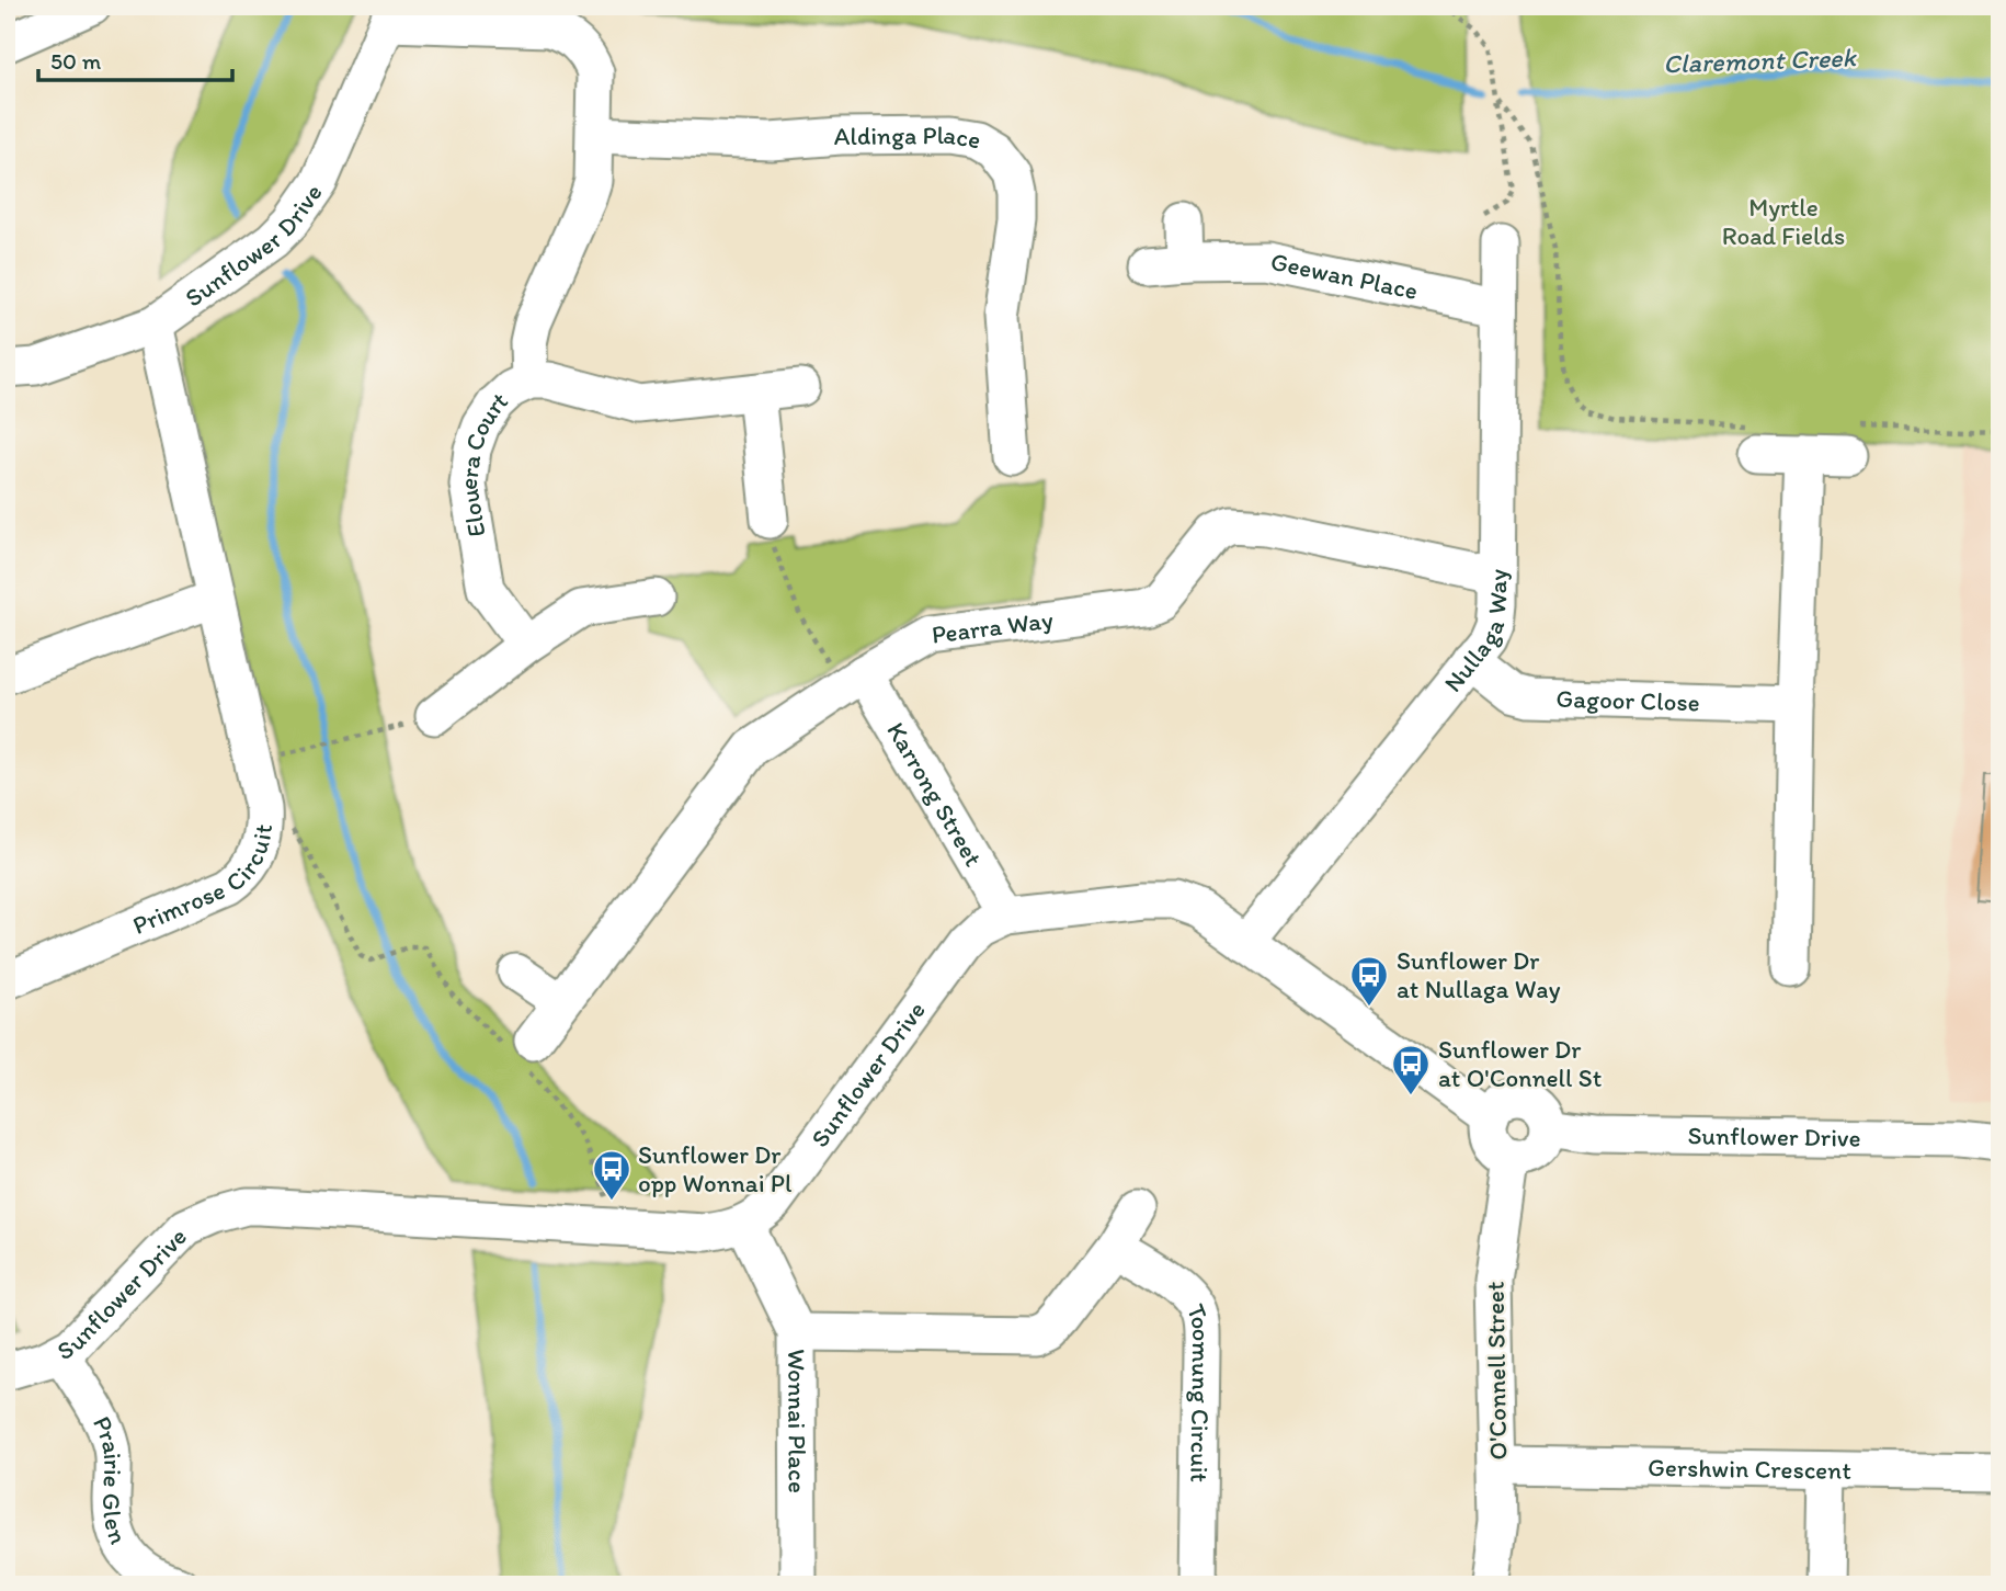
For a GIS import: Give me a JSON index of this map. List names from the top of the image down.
{
  "streets": {
    "street": [
      "Aldinga Place",
      "Sunflower Drive",
      "Geewan Place",
      "Elouera Court",
      "Pearra Way",
      "Nullaga Way",
      "Gagoor Close",
      "Karrong Street",
      "Primrose Circuit",
      "O'Connell Street",
      "Toomung Circuit",
      "Wonnai Place",
      "Gershwin Crescent",
      "Prairie Glen"
    ]
  },
  "crossings": [
    ["Sunflower Drive", "Nullaga Way"],
    ["Sunflower Drive", "Karrong Street"],
    ["Sunflower Drive", "Primrose Circuit"],
    ["Sunflower Drive", "O'Connell Street"],
    ["Sunflower Drive", "Wonnai Place"],
    ["Sunflower Drive", "Prairie Glen"],
    ["Geewan Place", "Nullaga Way"],
    ["Pearra Way", "Nullaga Way"],
    ["Pearra Way", "Karrong Street"],
    ["Nullaga Way", "Gagoor Close"],
    ["O'Connell Street", "Gershwin Crescent"]
  ],
  "water": ["Claremont Creek"],
  "parks": ["Myrtle Road Fields"],
  "places": {
    "bus stop": ["Sunflower Dr at Nullaga Way", "Sunflower Dr at O'Connell St", "Sunflower Dr opp Wonnai Pl"]
  },
  "scale_bar": "50 m"
}
